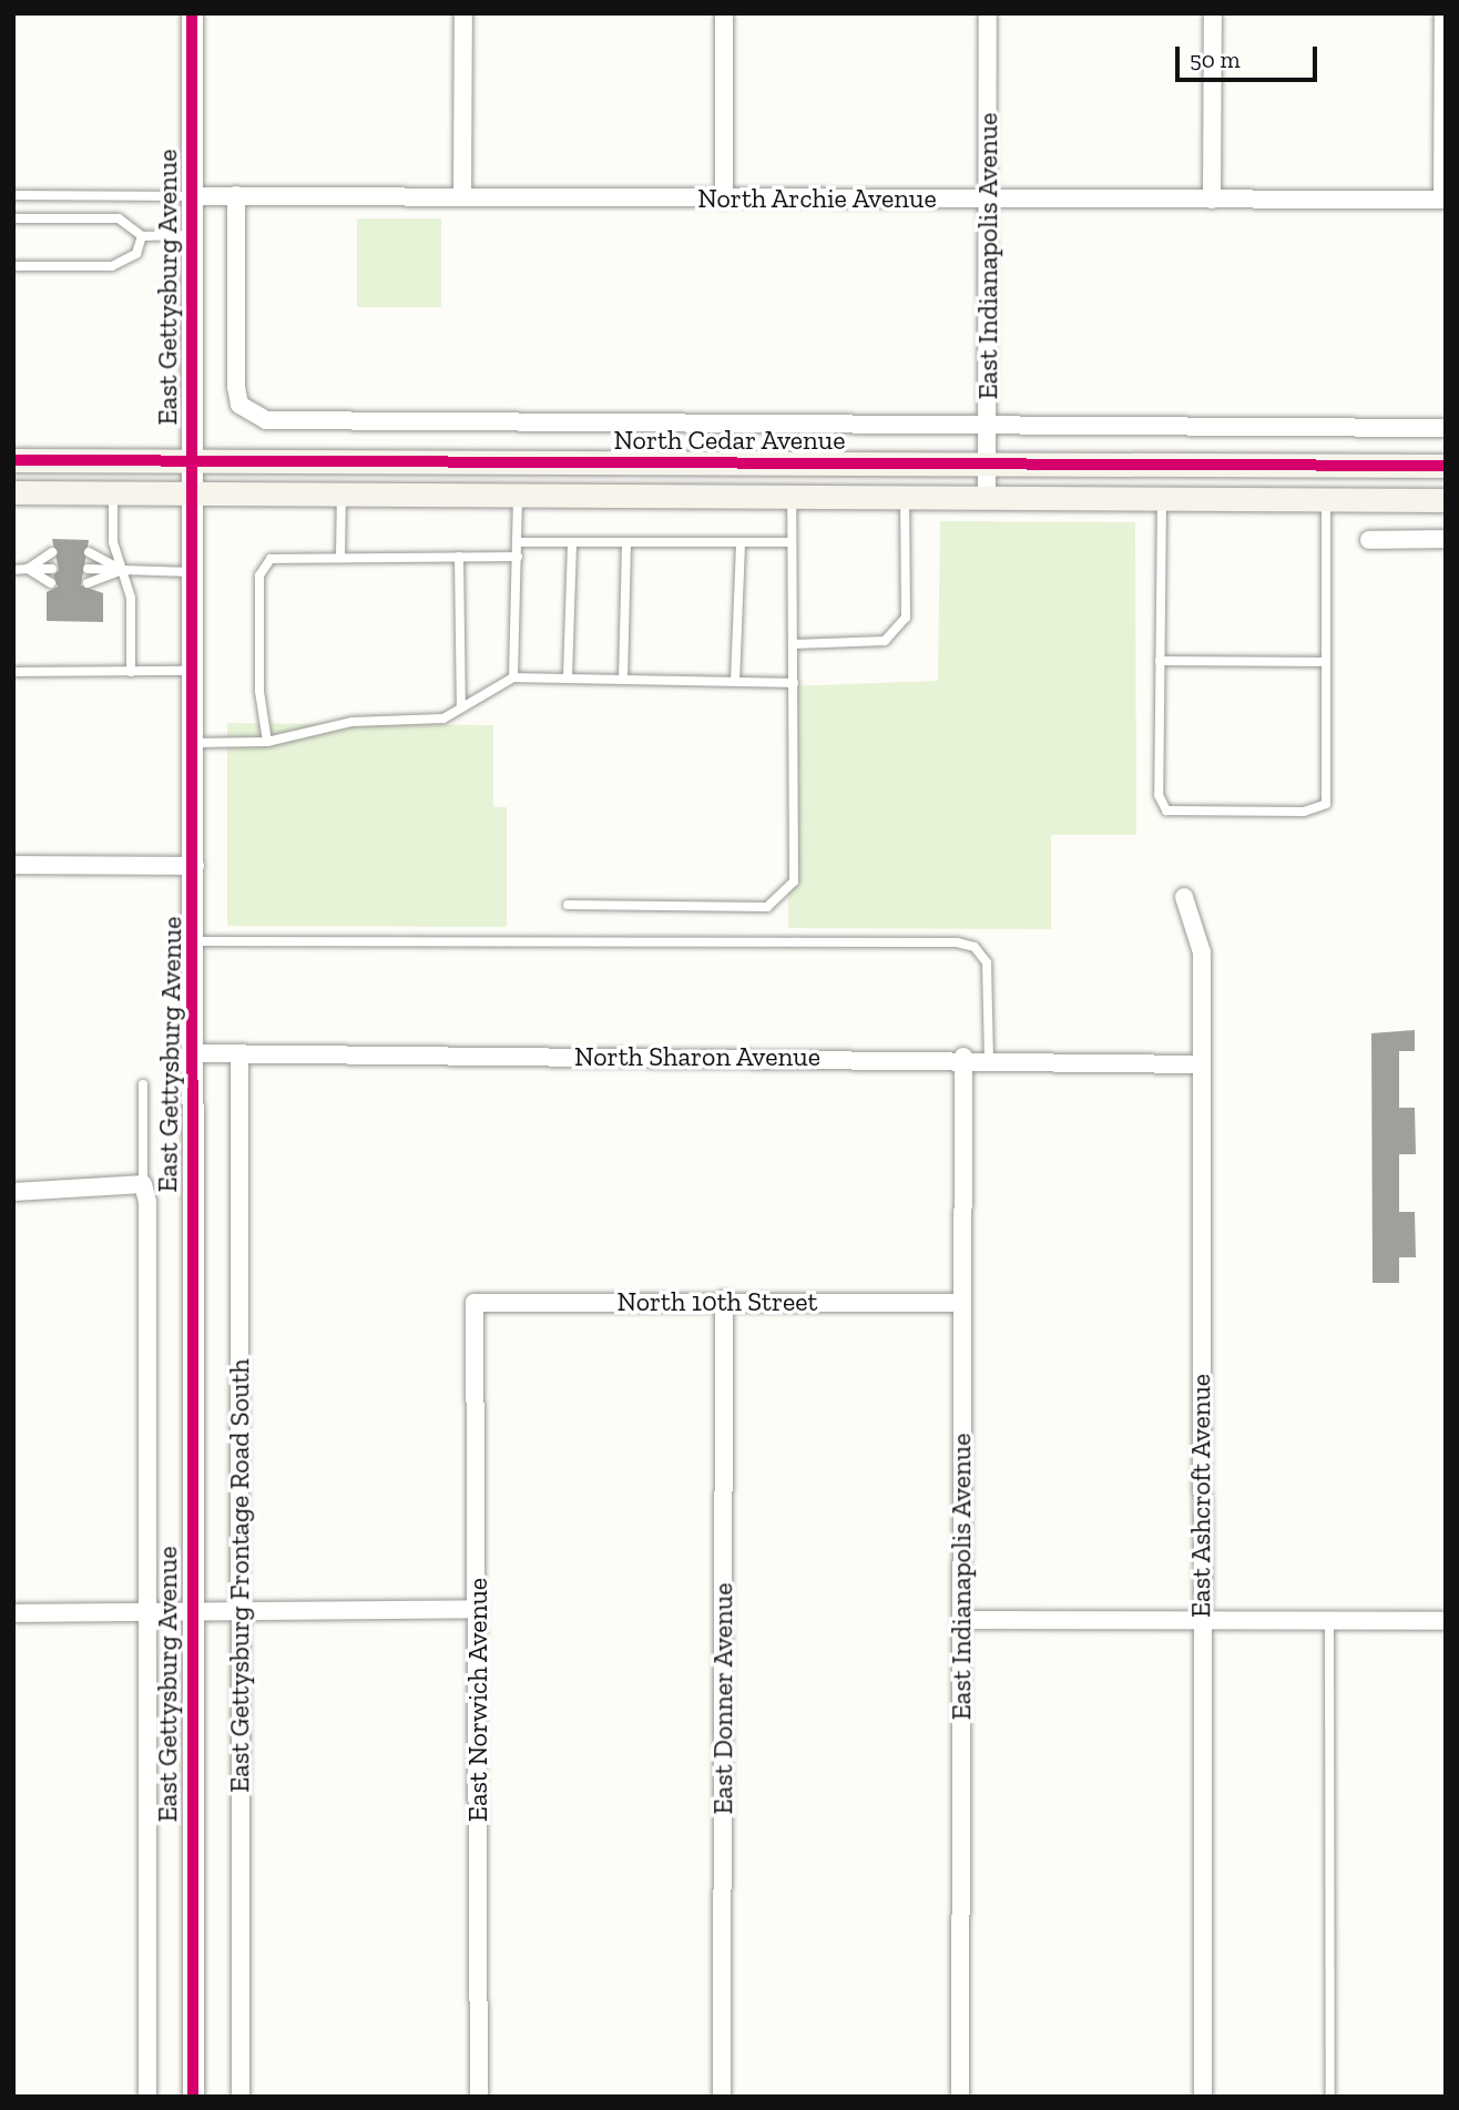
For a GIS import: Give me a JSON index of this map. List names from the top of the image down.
{
  "streets": {
    "main road": ["North Cedar Avenue"],
    "street": [
      "North Archie Avenue",
      "East Indianapolis Avenue",
      "East Gettysburg Avenue",
      "North Sharon Avenue",
      "North 10th Street",
      "East Ashcroft Avenue",
      "East Gettysburg Frontage Road South",
      "East Donner Avenue",
      "East Norwich Avenue"
    ]
  },
  "crossings": [
    ["North Archie Avenue", "East Indianapolis Avenue"],
    ["North Archie Avenue", "East Gettysburg Avenue"],
    ["East Indianapolis Avenue", "North Cedar Avenue"],
    ["East Indianapolis Avenue", "North Sharon Avenue"],
    ["East Indianapolis Avenue", "North 10th Street"],
    ["East Gettysburg Avenue", "North Cedar Avenue"],
    ["East Gettysburg Avenue", "North Sharon Avenue"],
    ["North Sharon Avenue", "East Ashcroft Avenue"],
    ["North Sharon Avenue", "East Gettysburg Frontage Road South"],
    ["North 10th Street", "East Donner Avenue"],
    ["North 10th Street", "East Norwich Avenue"]
  ],
  "scale_bar": "50 m"
}
